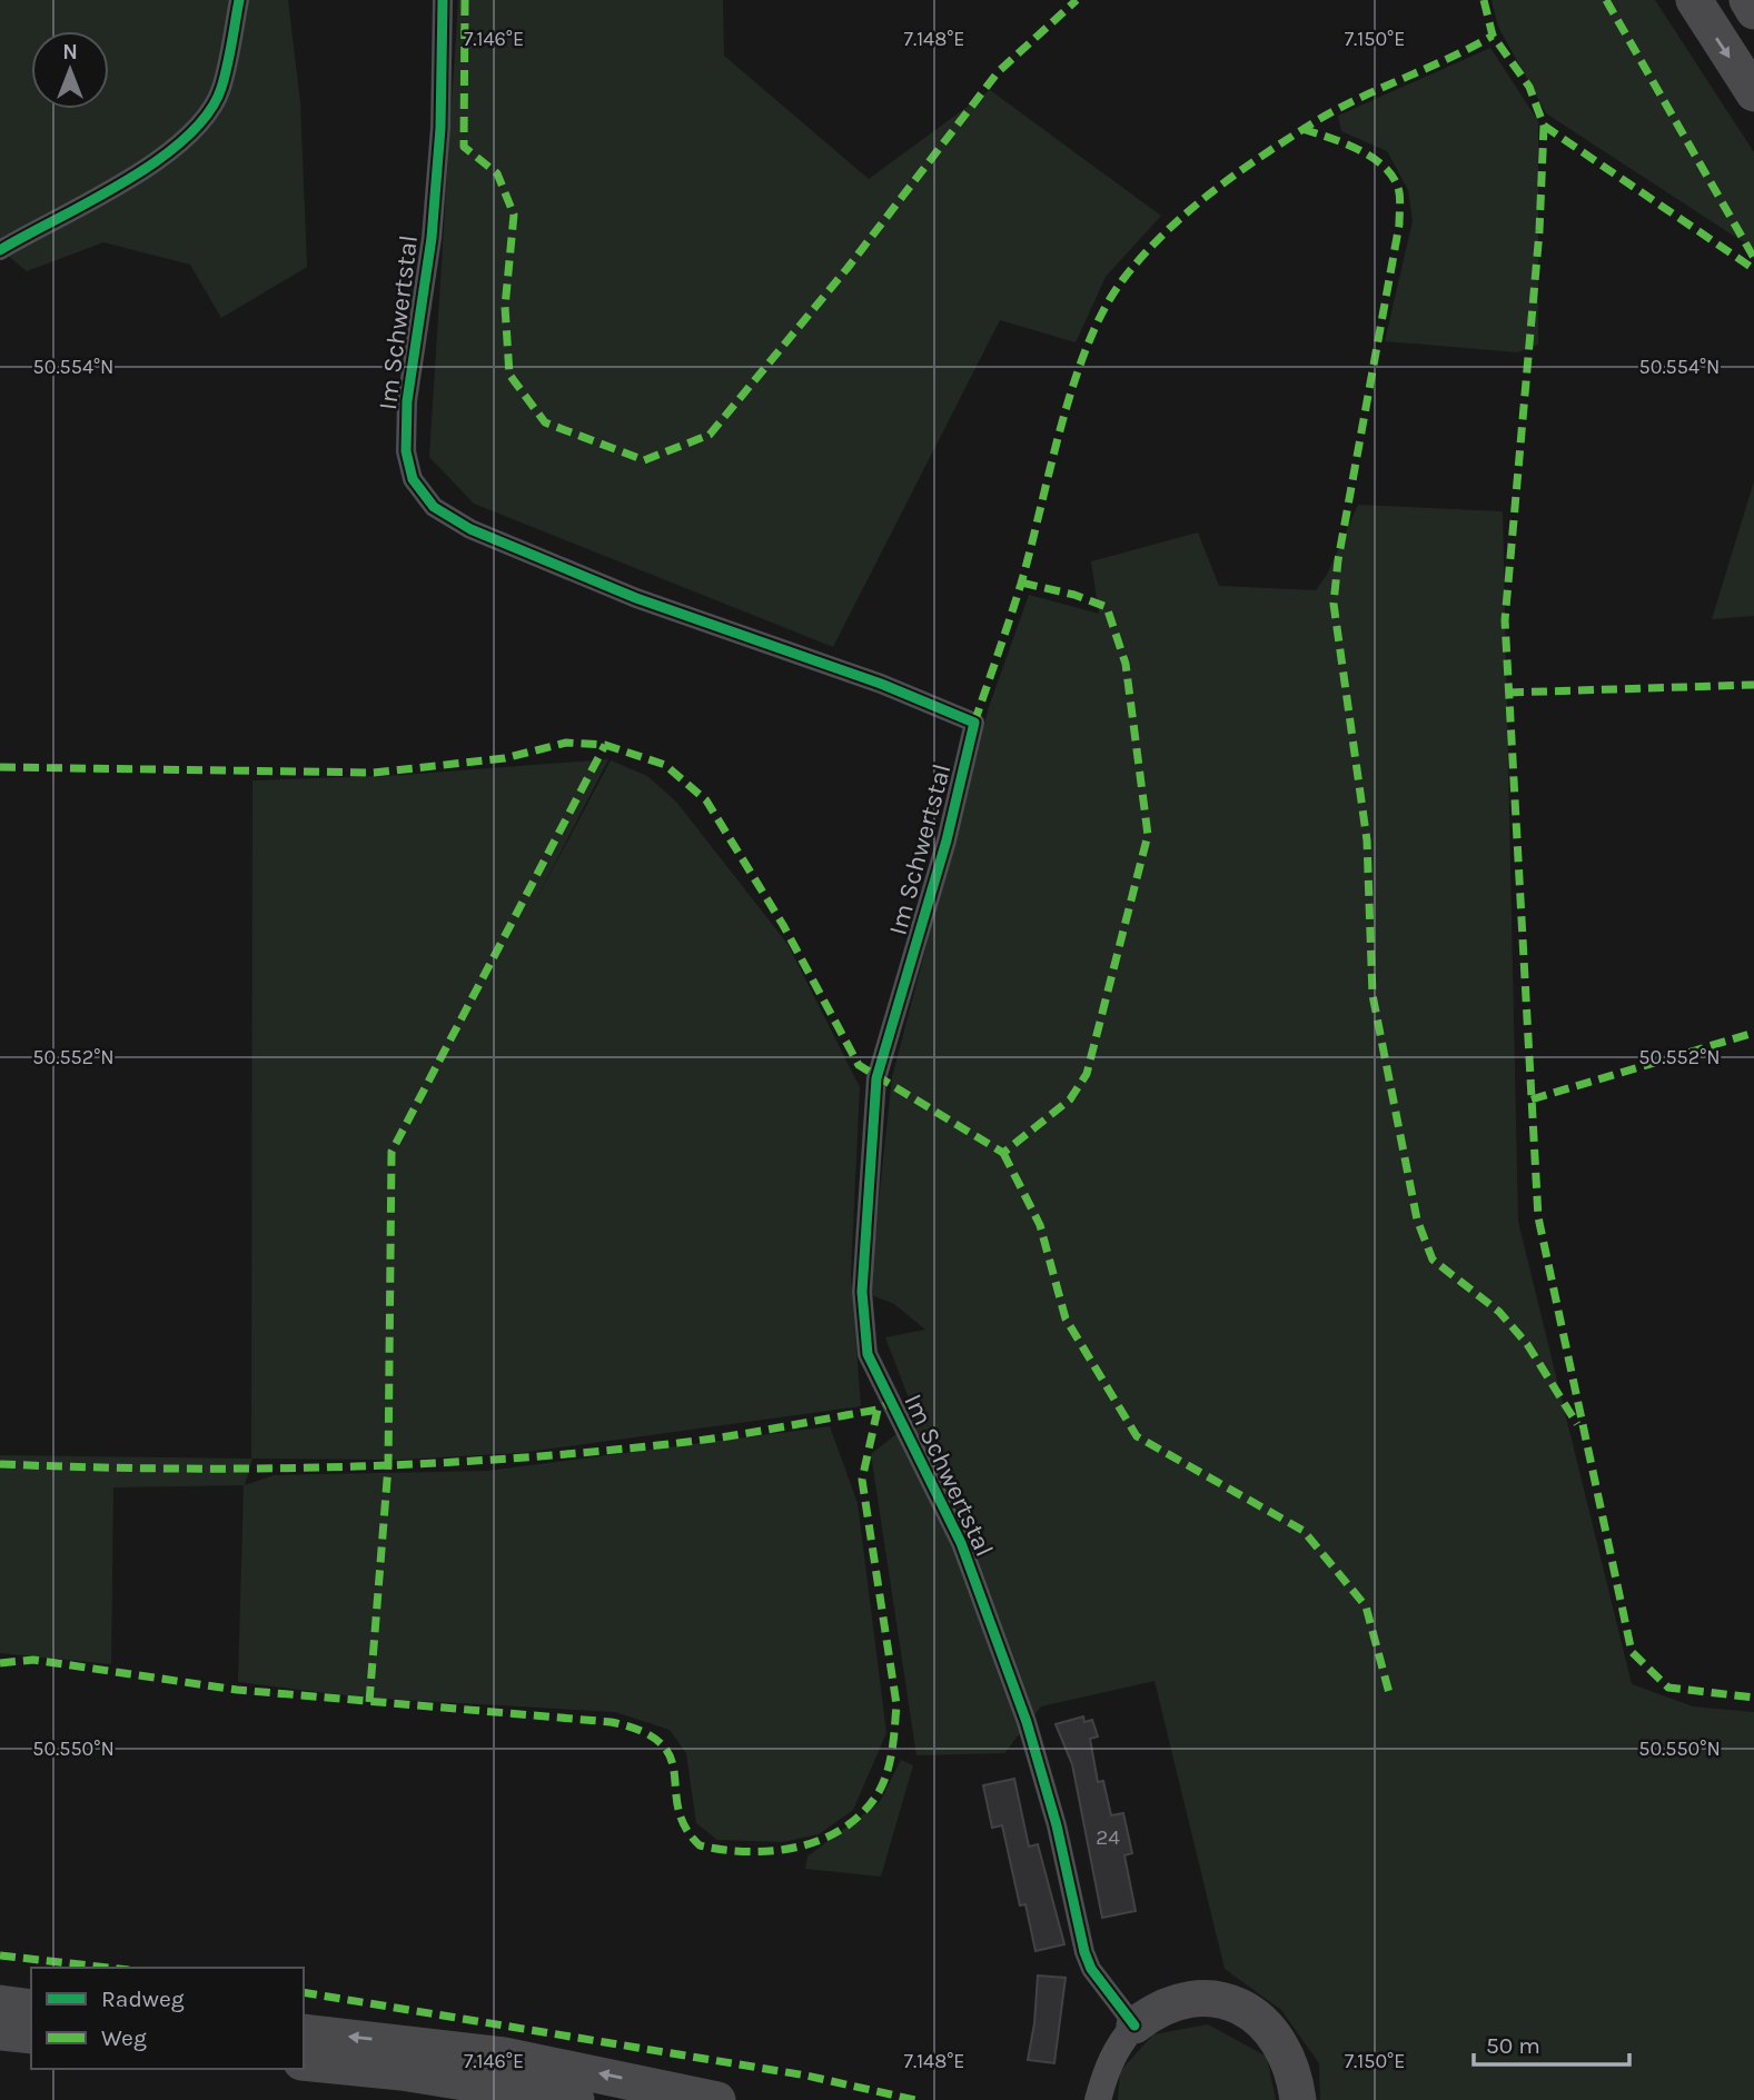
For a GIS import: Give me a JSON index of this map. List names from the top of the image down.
{
  "streets": {
    "street": ["Im Schwertstal"]
  },
  "house_numbers": ["24"],
  "legend": ["Radweg", "Weg"],
  "scale_bar": "50 m",
  "north": "top",
  "coordinates": [
    "7.146°E",
    "7.148°E",
    "7.150°E",
    "50.554°N",
    "50.552°N",
    "50.550°N"
  ]
}
